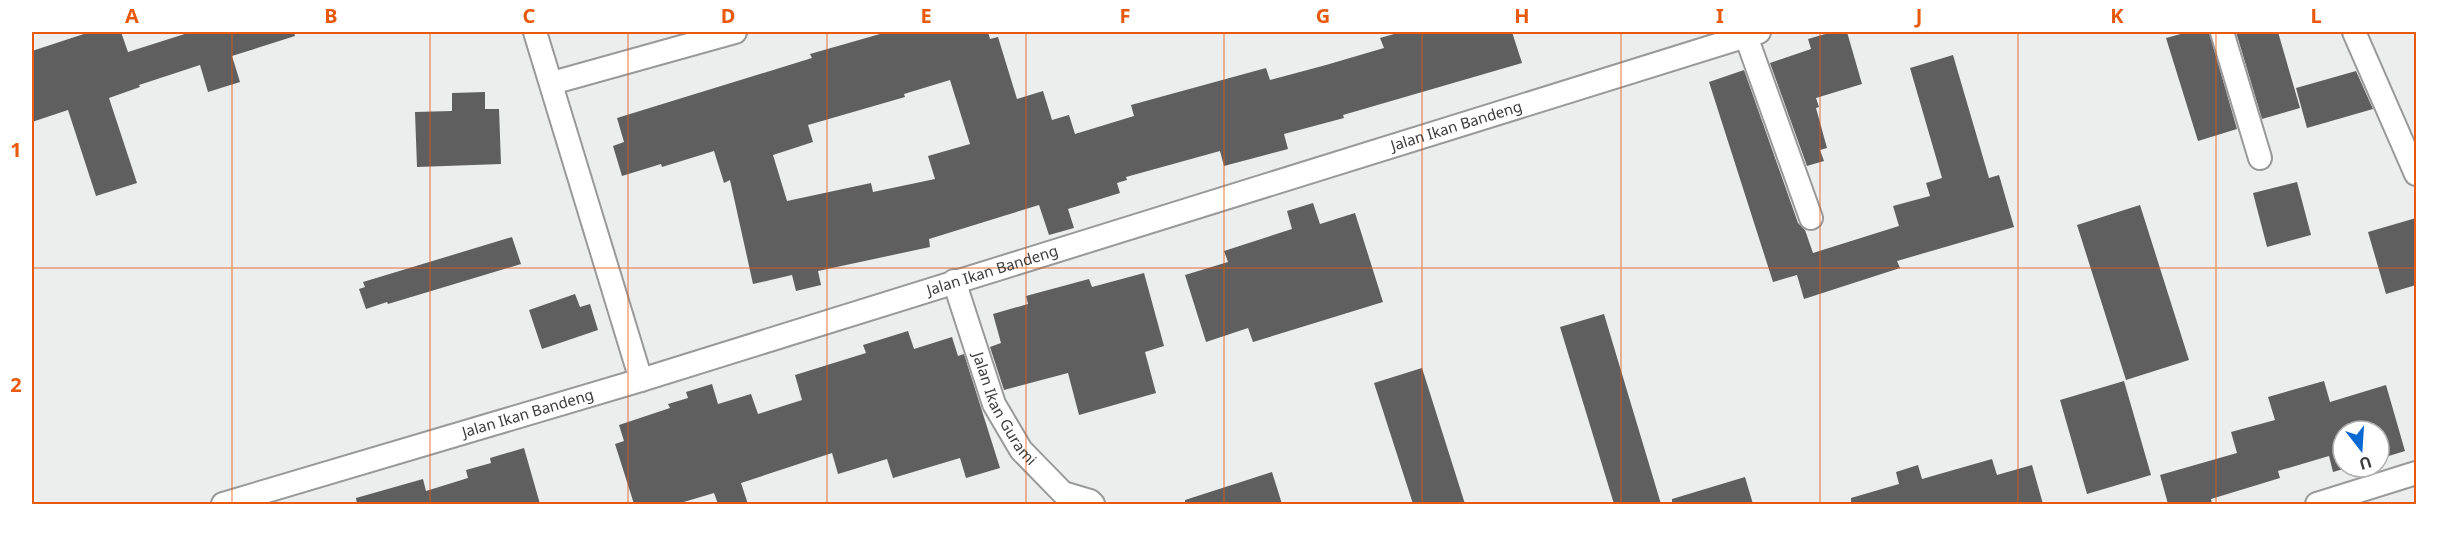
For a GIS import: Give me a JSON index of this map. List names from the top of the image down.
{
  "streets": {
    "street": ["Jalan Ikan Bandeng", "Jalan Ikan Gurami"]
  },
  "crossings": [
    ["Jalan Ikan Bandeng", "Jalan Ikan Gurami"]
  ],
  "north": "bottom",
  "grid": {
    "columns": [
      "A",
      "B",
      "C",
      "D",
      "E",
      "F",
      "G",
      "H",
      "I",
      "J",
      "K",
      "L"
    ],
    "rows": ["1", "2"]
  }
}
